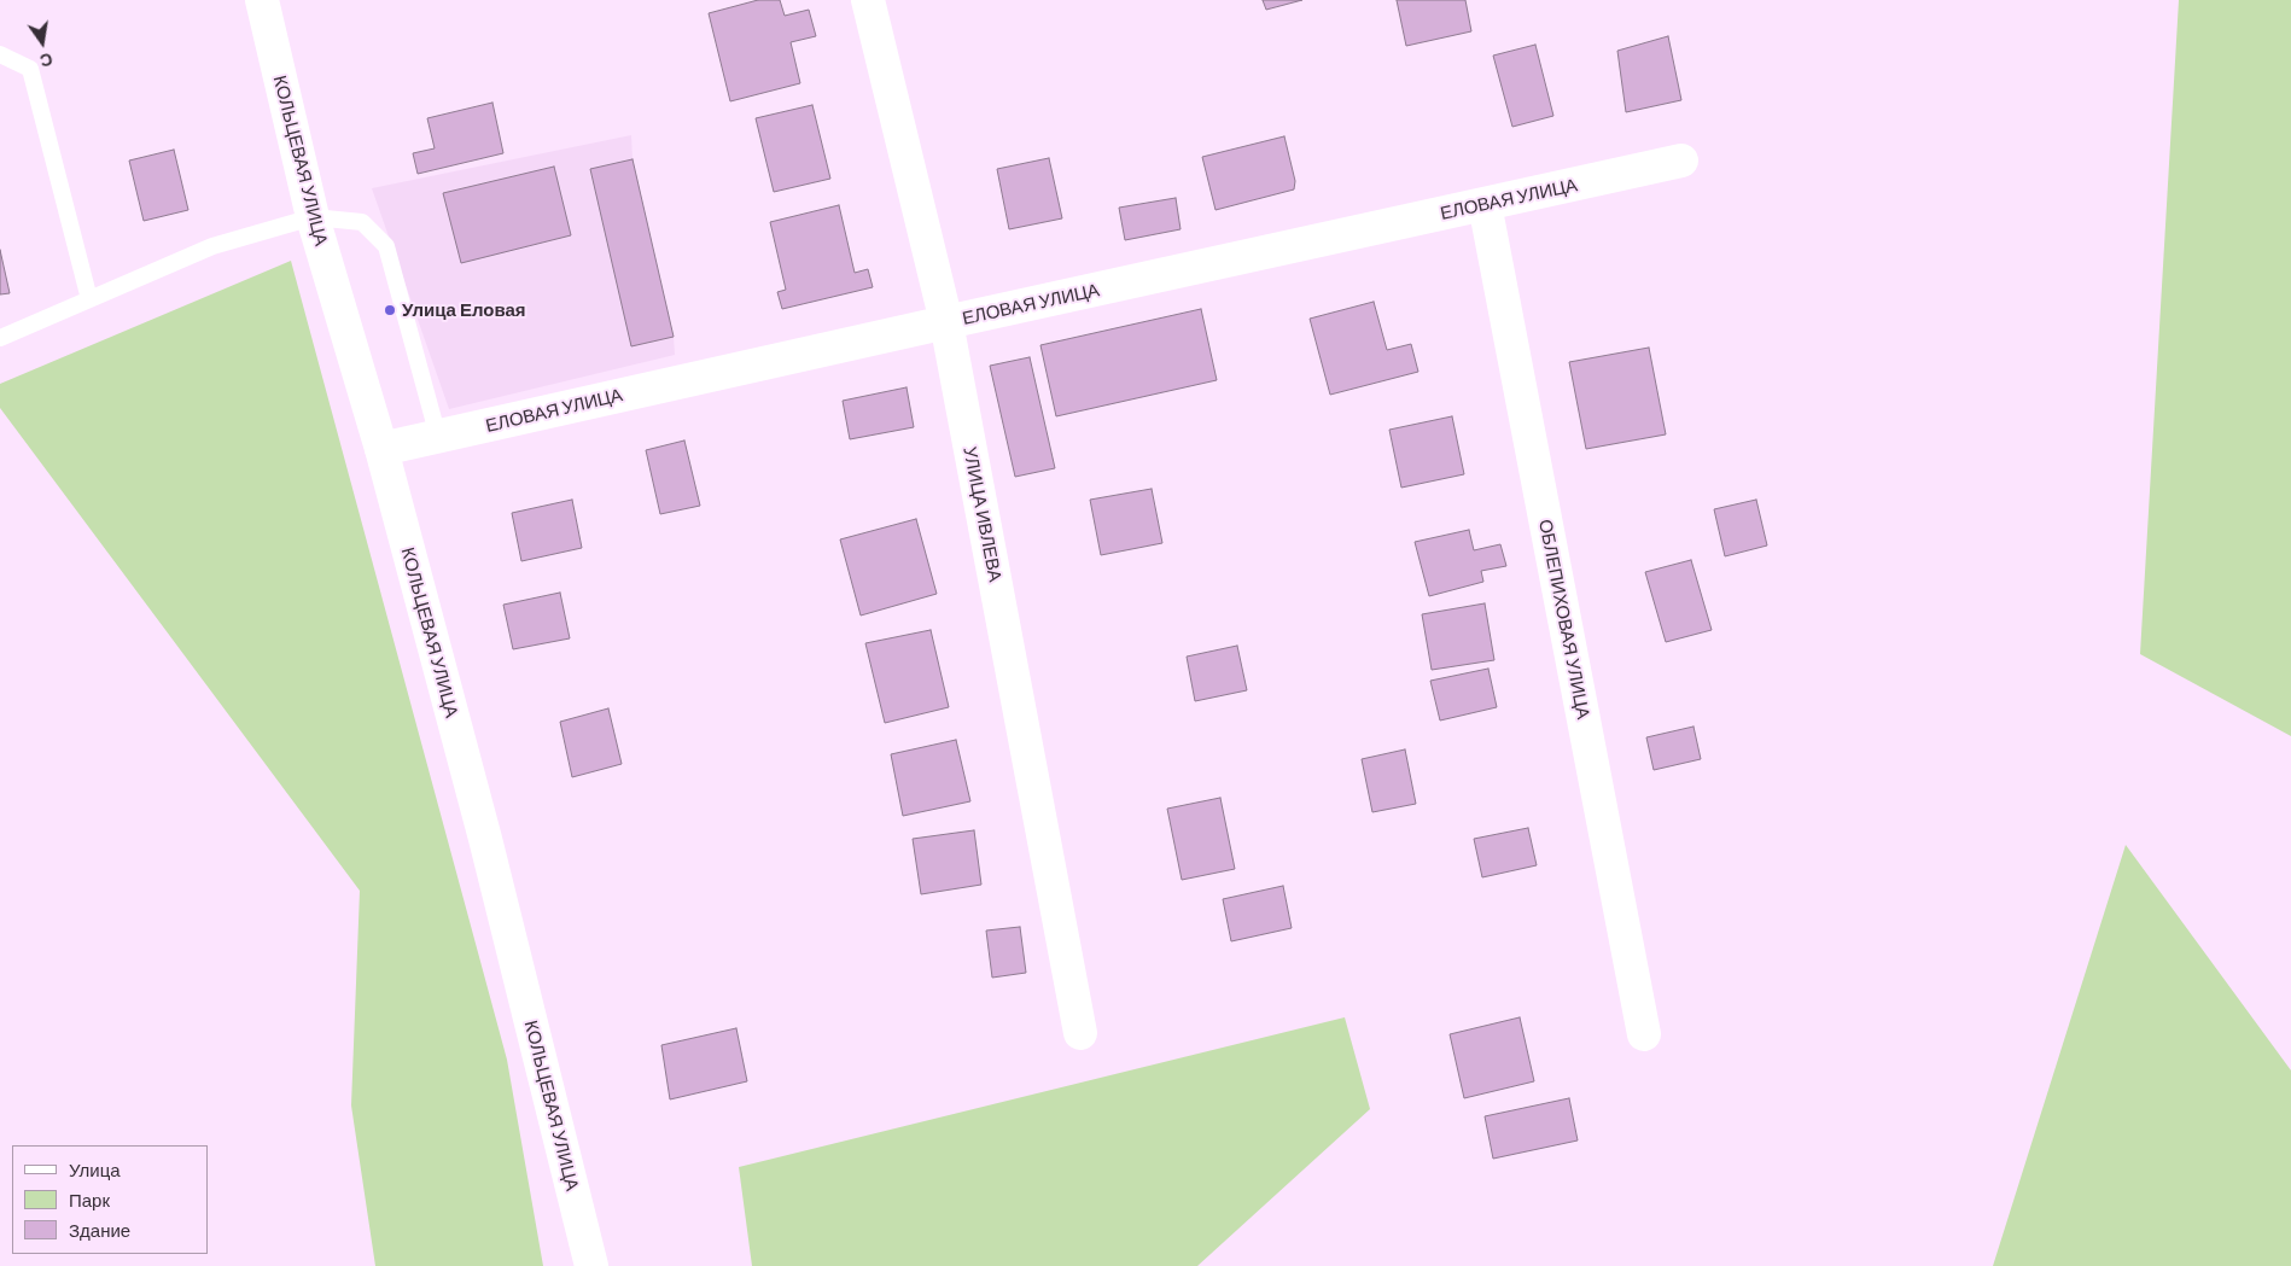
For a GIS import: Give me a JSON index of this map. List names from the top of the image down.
{
  "streets": {
    "street": [
      "КОЛЬЦЕВАЯ УЛИЦА",
      "ЕЛОВАЯ УЛИЦА",
      "УЛИЦА ИВЛЕВА",
      "ОБЛЕПИХОВАЯ УЛИЦА"
    ]
  },
  "crossings": [
    ["КОЛЬЦЕВАЯ УЛИЦА", "ЕЛОВАЯ УЛИЦА"],
    ["ЕЛОВАЯ УЛИЦА", "УЛИЦА ИВЛЕВА"],
    ["ЕЛОВАЯ УЛИЦА", "ОБЛЕПИХОВАЯ УЛИЦА"]
  ],
  "places": ["Улица Еловая"],
  "legend": ["Улица", "Парк", "Здание"],
  "north": "bottom"
}
